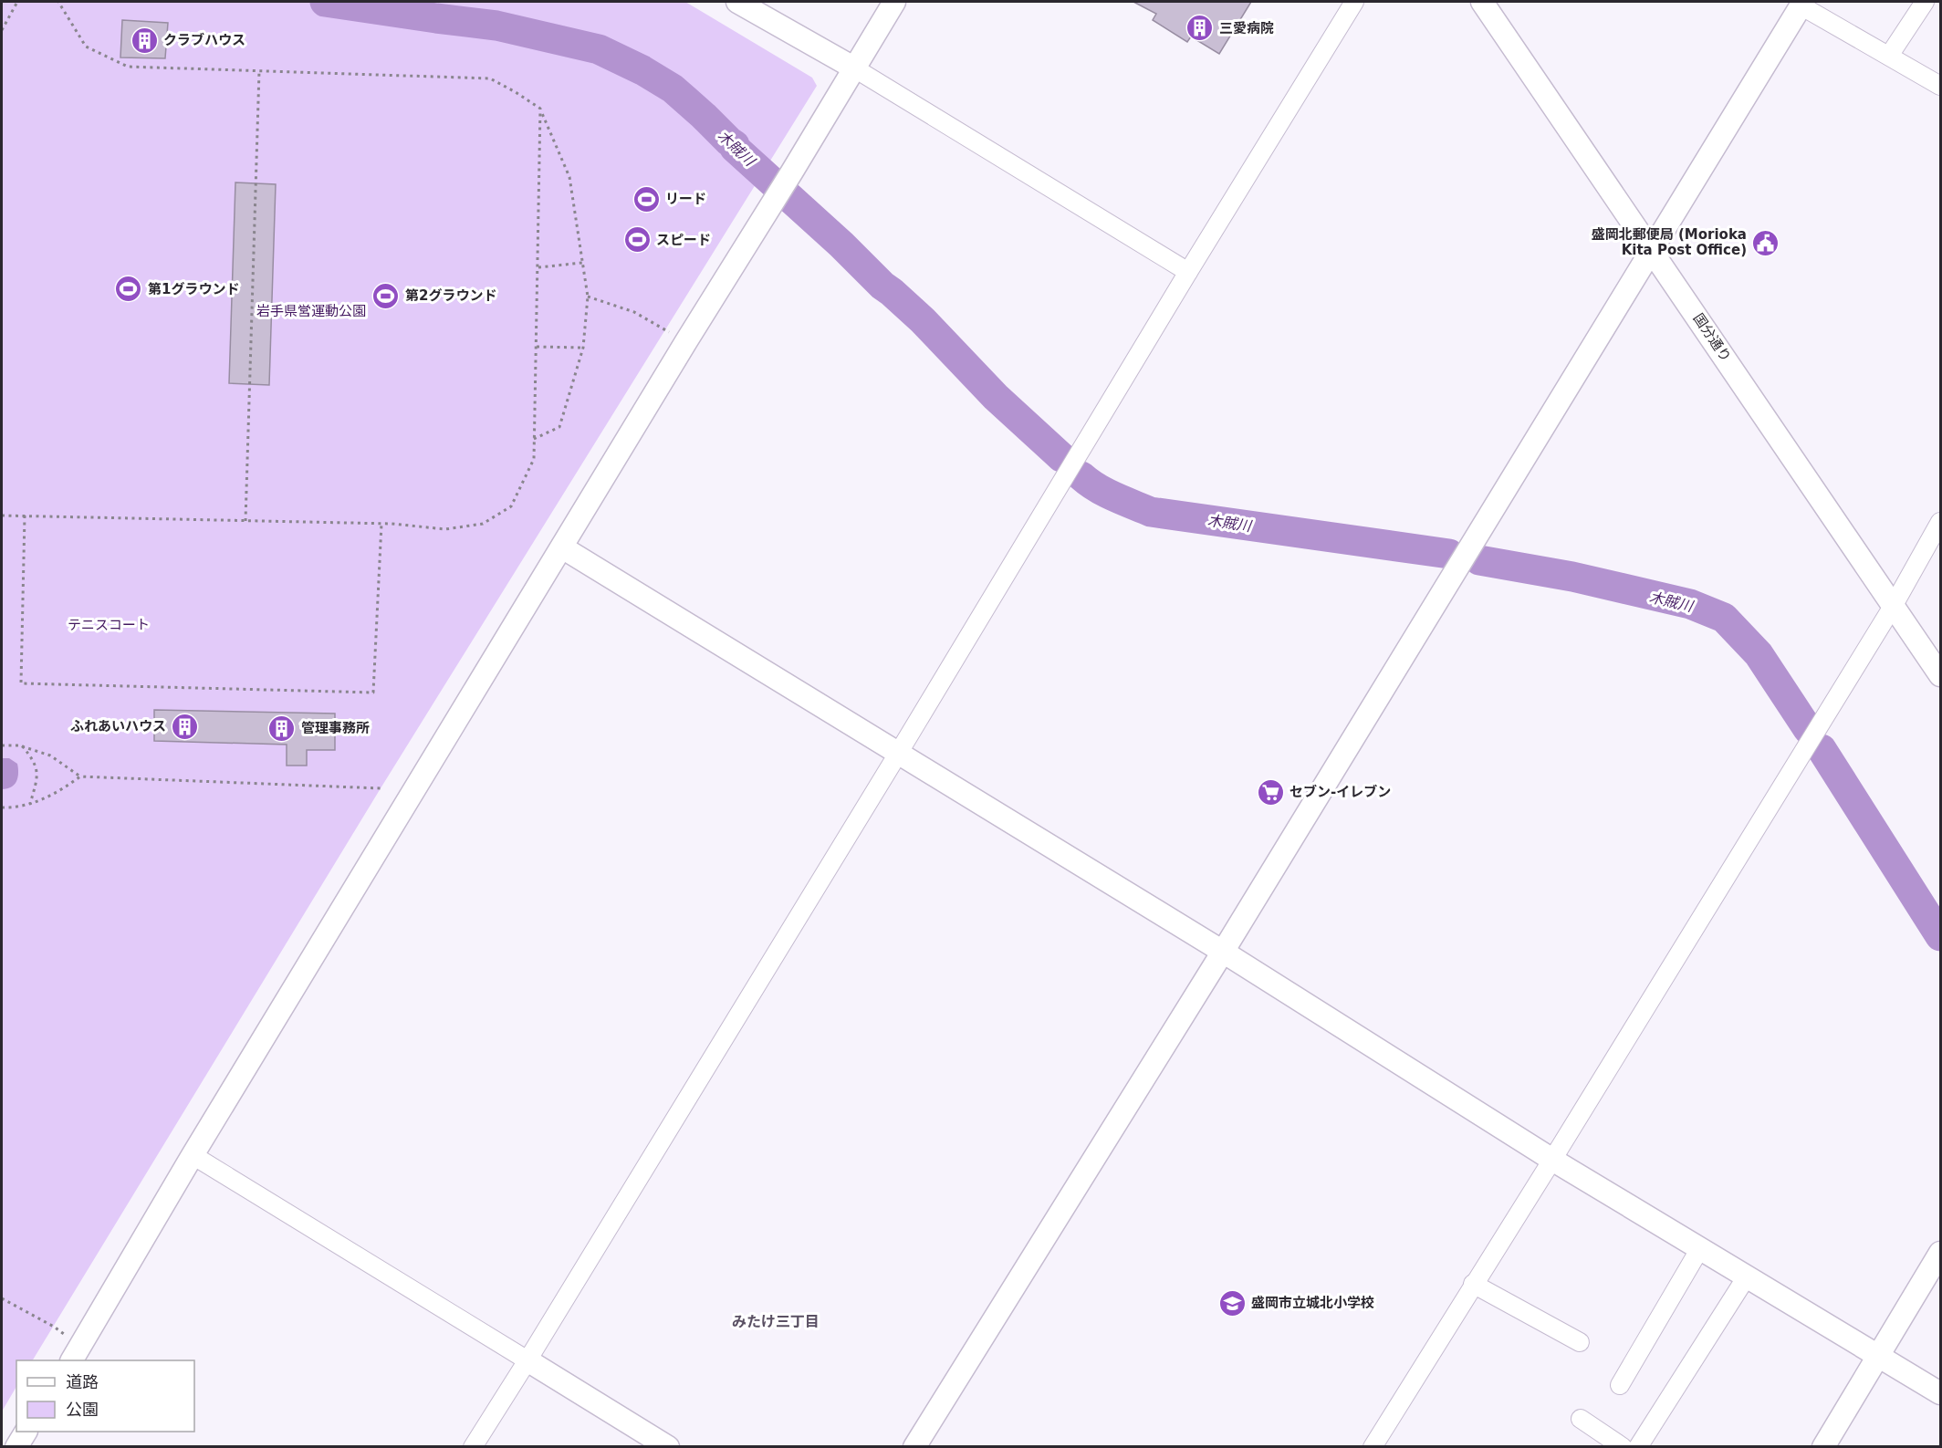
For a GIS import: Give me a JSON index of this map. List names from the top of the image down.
{
  "streets": {
    "street": ["国分通り"]
  },
  "districts": ["みたけ三丁目"],
  "water": ["木賊川"],
  "parks": ["岩手県営運動公園", "テニスコート"],
  "places": {
    "building": [
      "三愛病院",
      "クラブハウス",
      "ふれあいハウス",
      "管理事務所"
    ],
    "sports": [
      "リード",
      "スピード",
      "第1グラウンド",
      "第2グラウンド"
    ],
    "public building": ["盛岡北郵便局 (Morioka Kita Post Office)"],
    "supermarket": ["セブン-イレブン"],
    "school or university": ["盛岡市立城北小学校"]
  },
  "legend": ["道路", "公園"]
}
